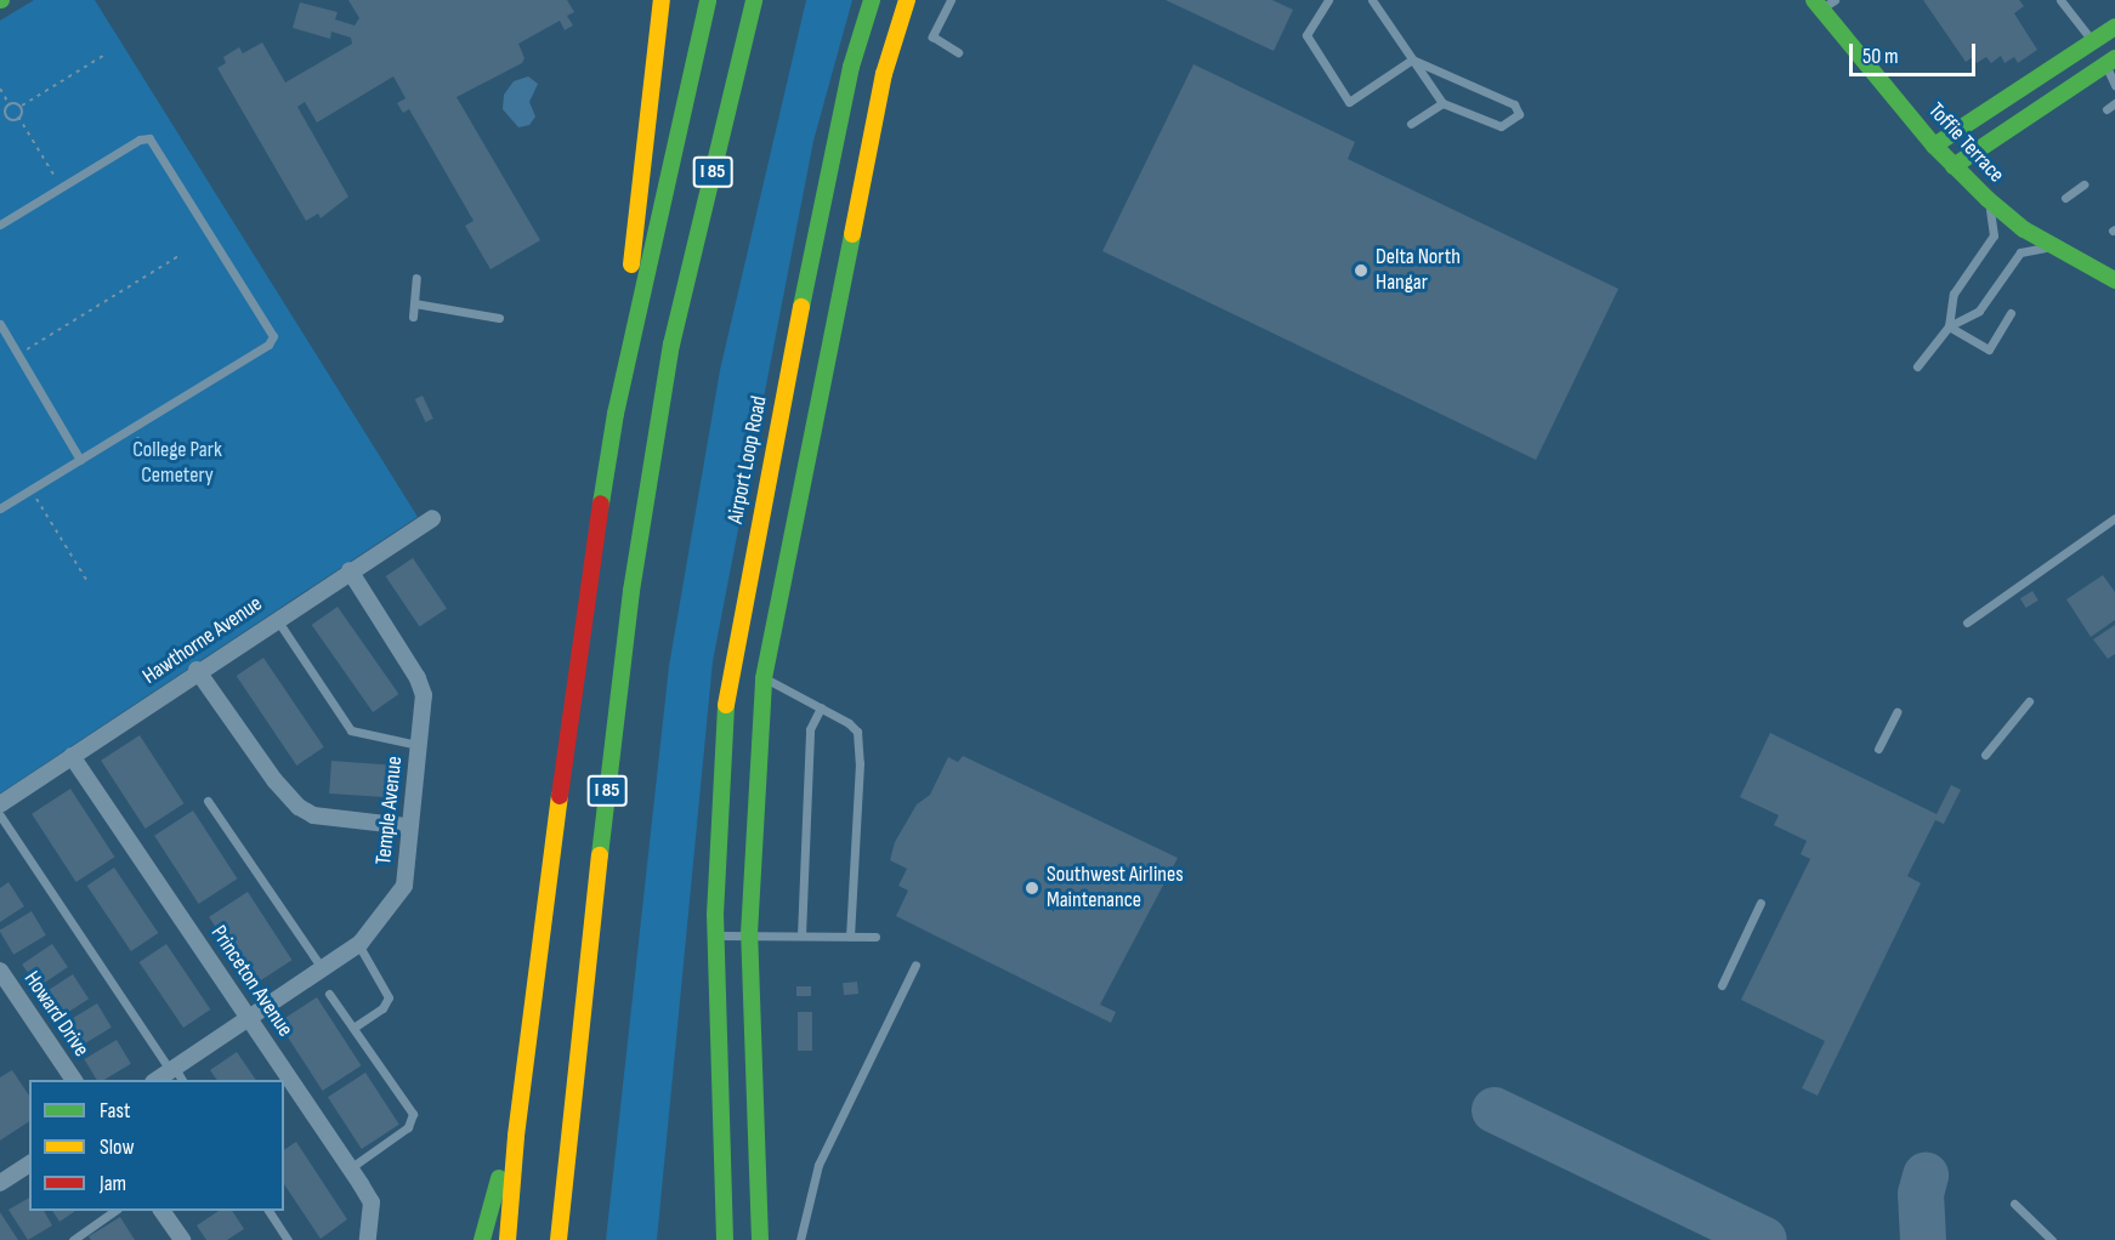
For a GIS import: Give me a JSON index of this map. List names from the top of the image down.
{
  "streets": {
    "main road": ["Toffie Terrace", "I 85", "Airport Loop Road"],
    "street": [
      "Hawthorne Avenue",
      "Temple Avenue",
      "Princeton Avenue",
      "Howard Drive"
    ]
  },
  "crossings": [
    ["Hawthorne Avenue", "Temple Avenue"],
    ["Hawthorne Avenue", "Princeton Avenue"],
    ["Temple Avenue", "Princeton Avenue"]
  ],
  "parks": ["College Park Cemetery"],
  "places": ["Delta North Hangar", "Southwest Airlines Maintenance"],
  "legend": ["Fast", "Slow", "Jam"],
  "scale_bar": "50 m"
}
